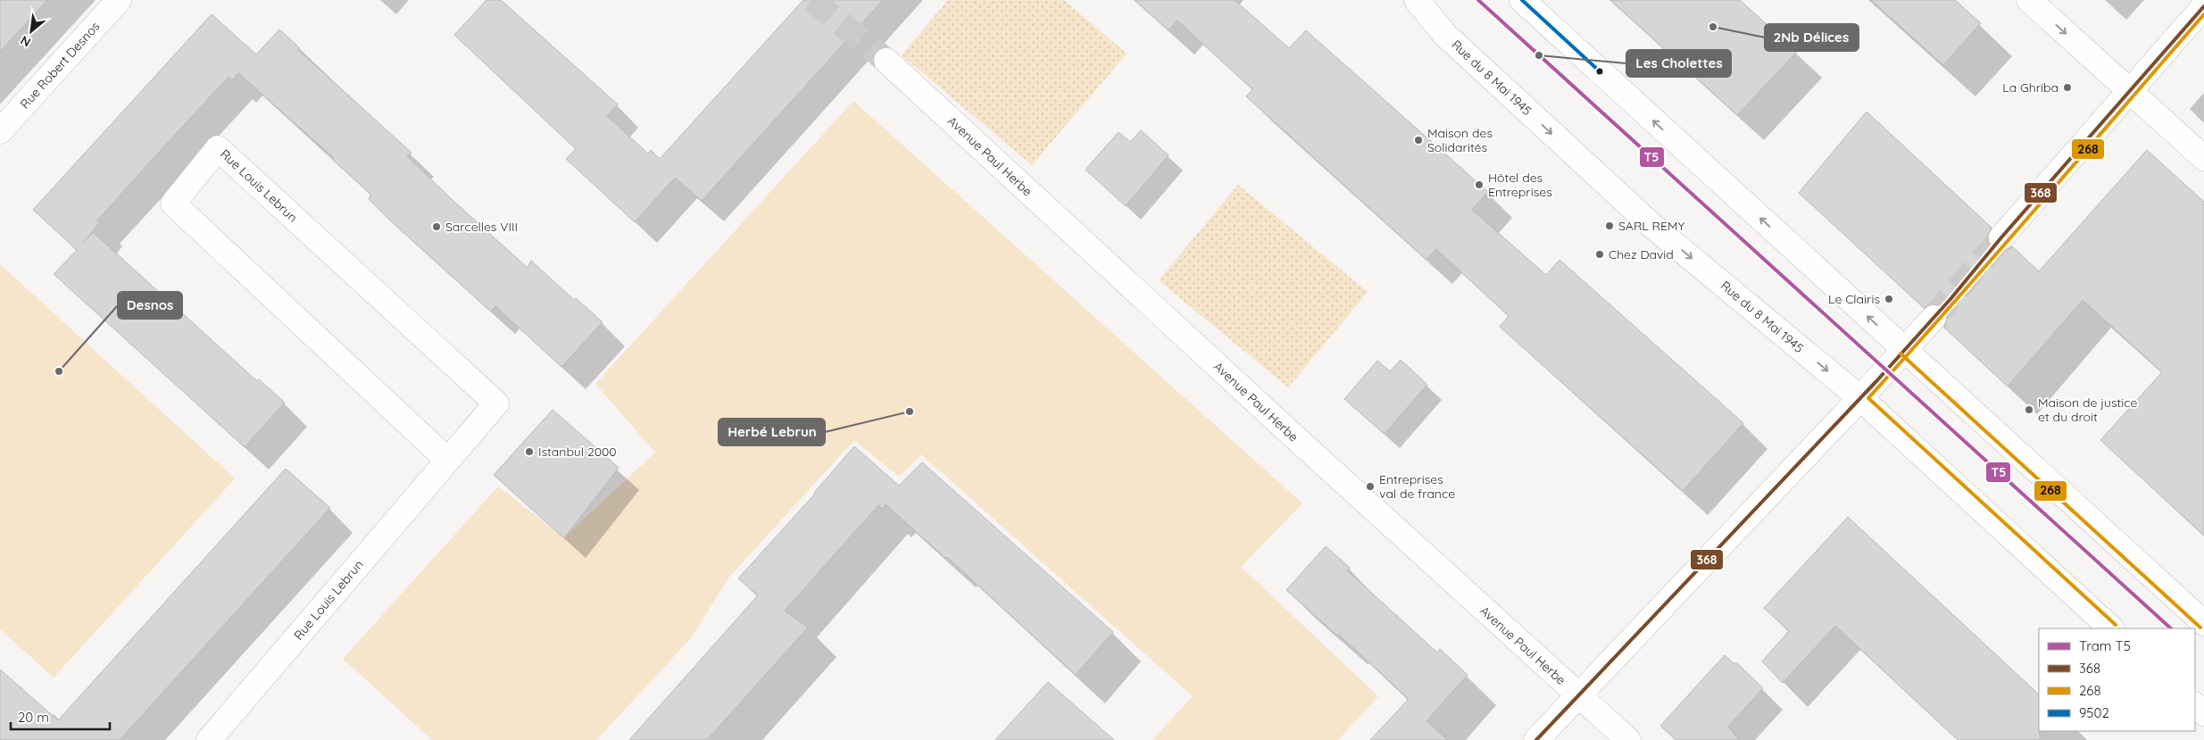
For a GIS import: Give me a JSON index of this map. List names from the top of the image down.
{
  "streets": {
    "street": [
      "Rue Robert Desnos",
      "Rue du 8 Mai 1945",
      "Avenue Paul Herbe",
      "Rue Louis Lebrun"
    ]
  },
  "places": [
    "2Nb Délices",
    "Les Cholettes",
    "La Ghriba",
    "Maison des Solidarités",
    "Hôtel des Entreprises",
    "SARL REMY",
    "Sarcelles VIII",
    "Chez David",
    "Le Clairis",
    "Desnos",
    "Maison de justice et du droit",
    "Herbé Lebrun",
    "Istanbul 2000",
    "Entreprises val de france"
  ],
  "lines": [
    "tram line T5",
    "transit line 9502",
    "transit line 368",
    "transit line 268"
  ],
  "legend": [
    "Tram T5",
    "368",
    "268",
    "9502"
  ],
  "scale_bar": "20 m",
  "north": "bottom left"
}
